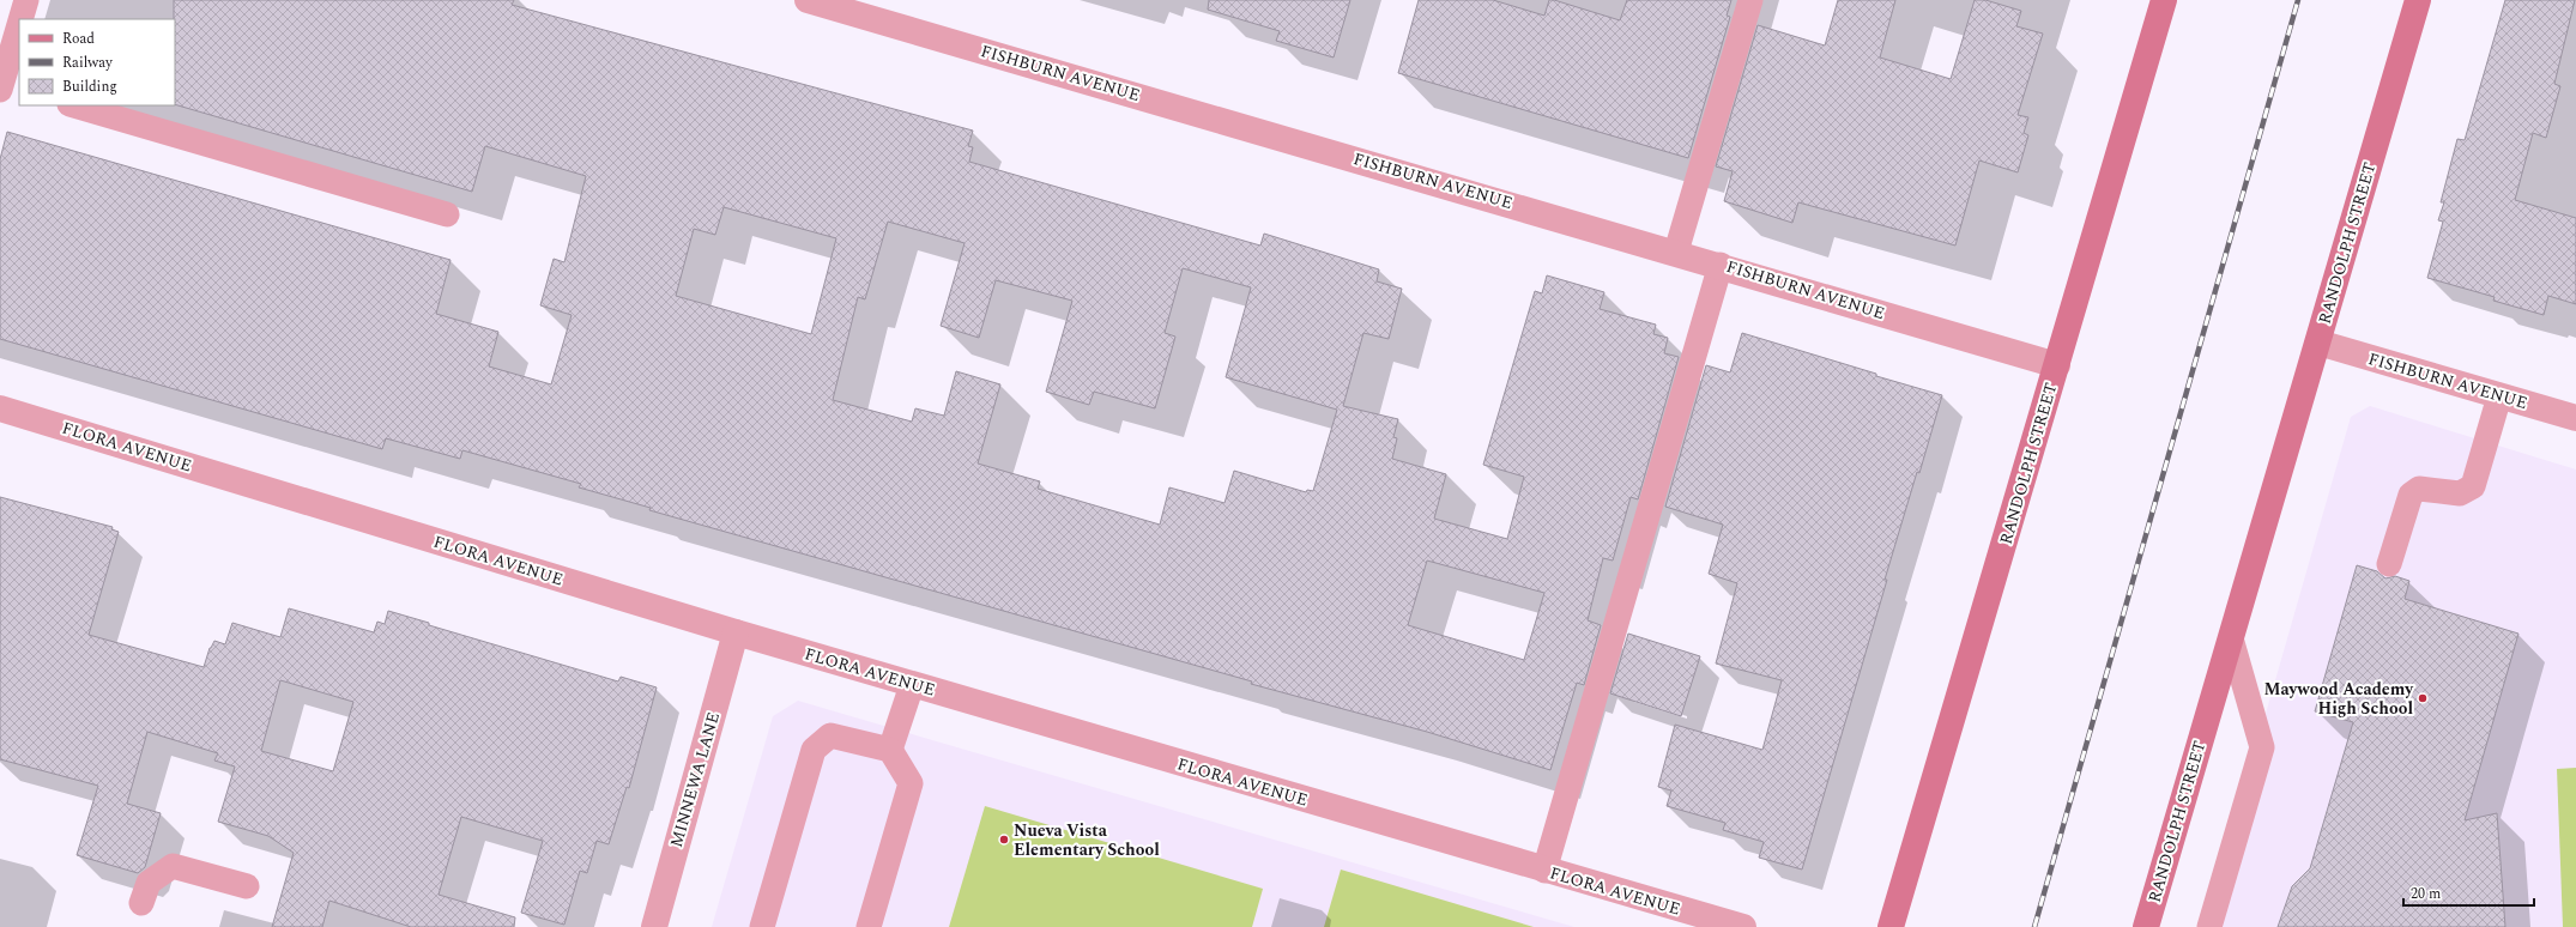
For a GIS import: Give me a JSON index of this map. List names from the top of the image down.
{
  "streets": {
    "street": [
      "FISHBURN AVENUE",
      "RANDOLPH STREET",
      "FLORA AVENUE",
      "MINNEWA LANE"
    ]
  },
  "crossings": [
    ["FISHBURN AVENUE", "RANDOLPH STREET"],
    ["FLORA AVENUE", "MINNEWA LANE"]
  ],
  "places": ["Maywood Academy High School", "Nueva Vista Elementary School"],
  "legend": ["Road", "Railway", "Building"],
  "scale_bar": "20 m"
}
